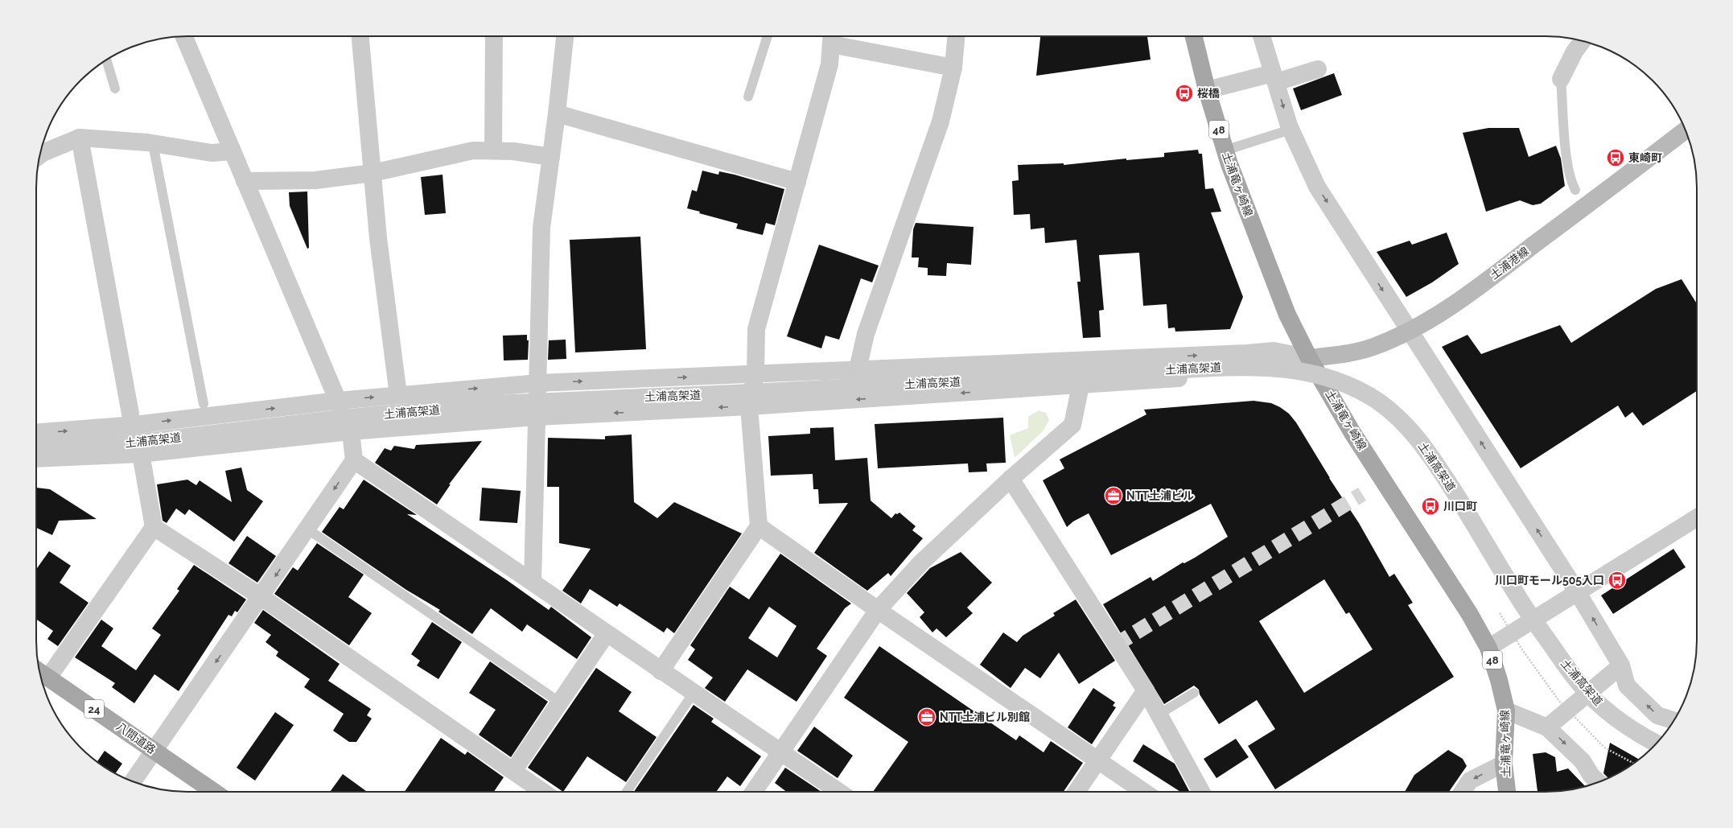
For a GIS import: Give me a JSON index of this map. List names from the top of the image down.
{
  "streets": {
    "main road": [
      "48",
      "土浦竜ヶ崎線",
      "土浦港線",
      "24",
      "八間道路"
    ],
    "street": ["土浦高架道"]
  },
  "crossings": [
    ["土浦竜ヶ崎線", "土浦港線"]
  ],
  "places": {
    "bus stop": [
      "桜橋",
      "東崎町",
      "川口町",
      "川口町モール505入口"
    ],
    "office": ["NTT土浦ビル", "NTT土浦ビル別館"]
  }
}
